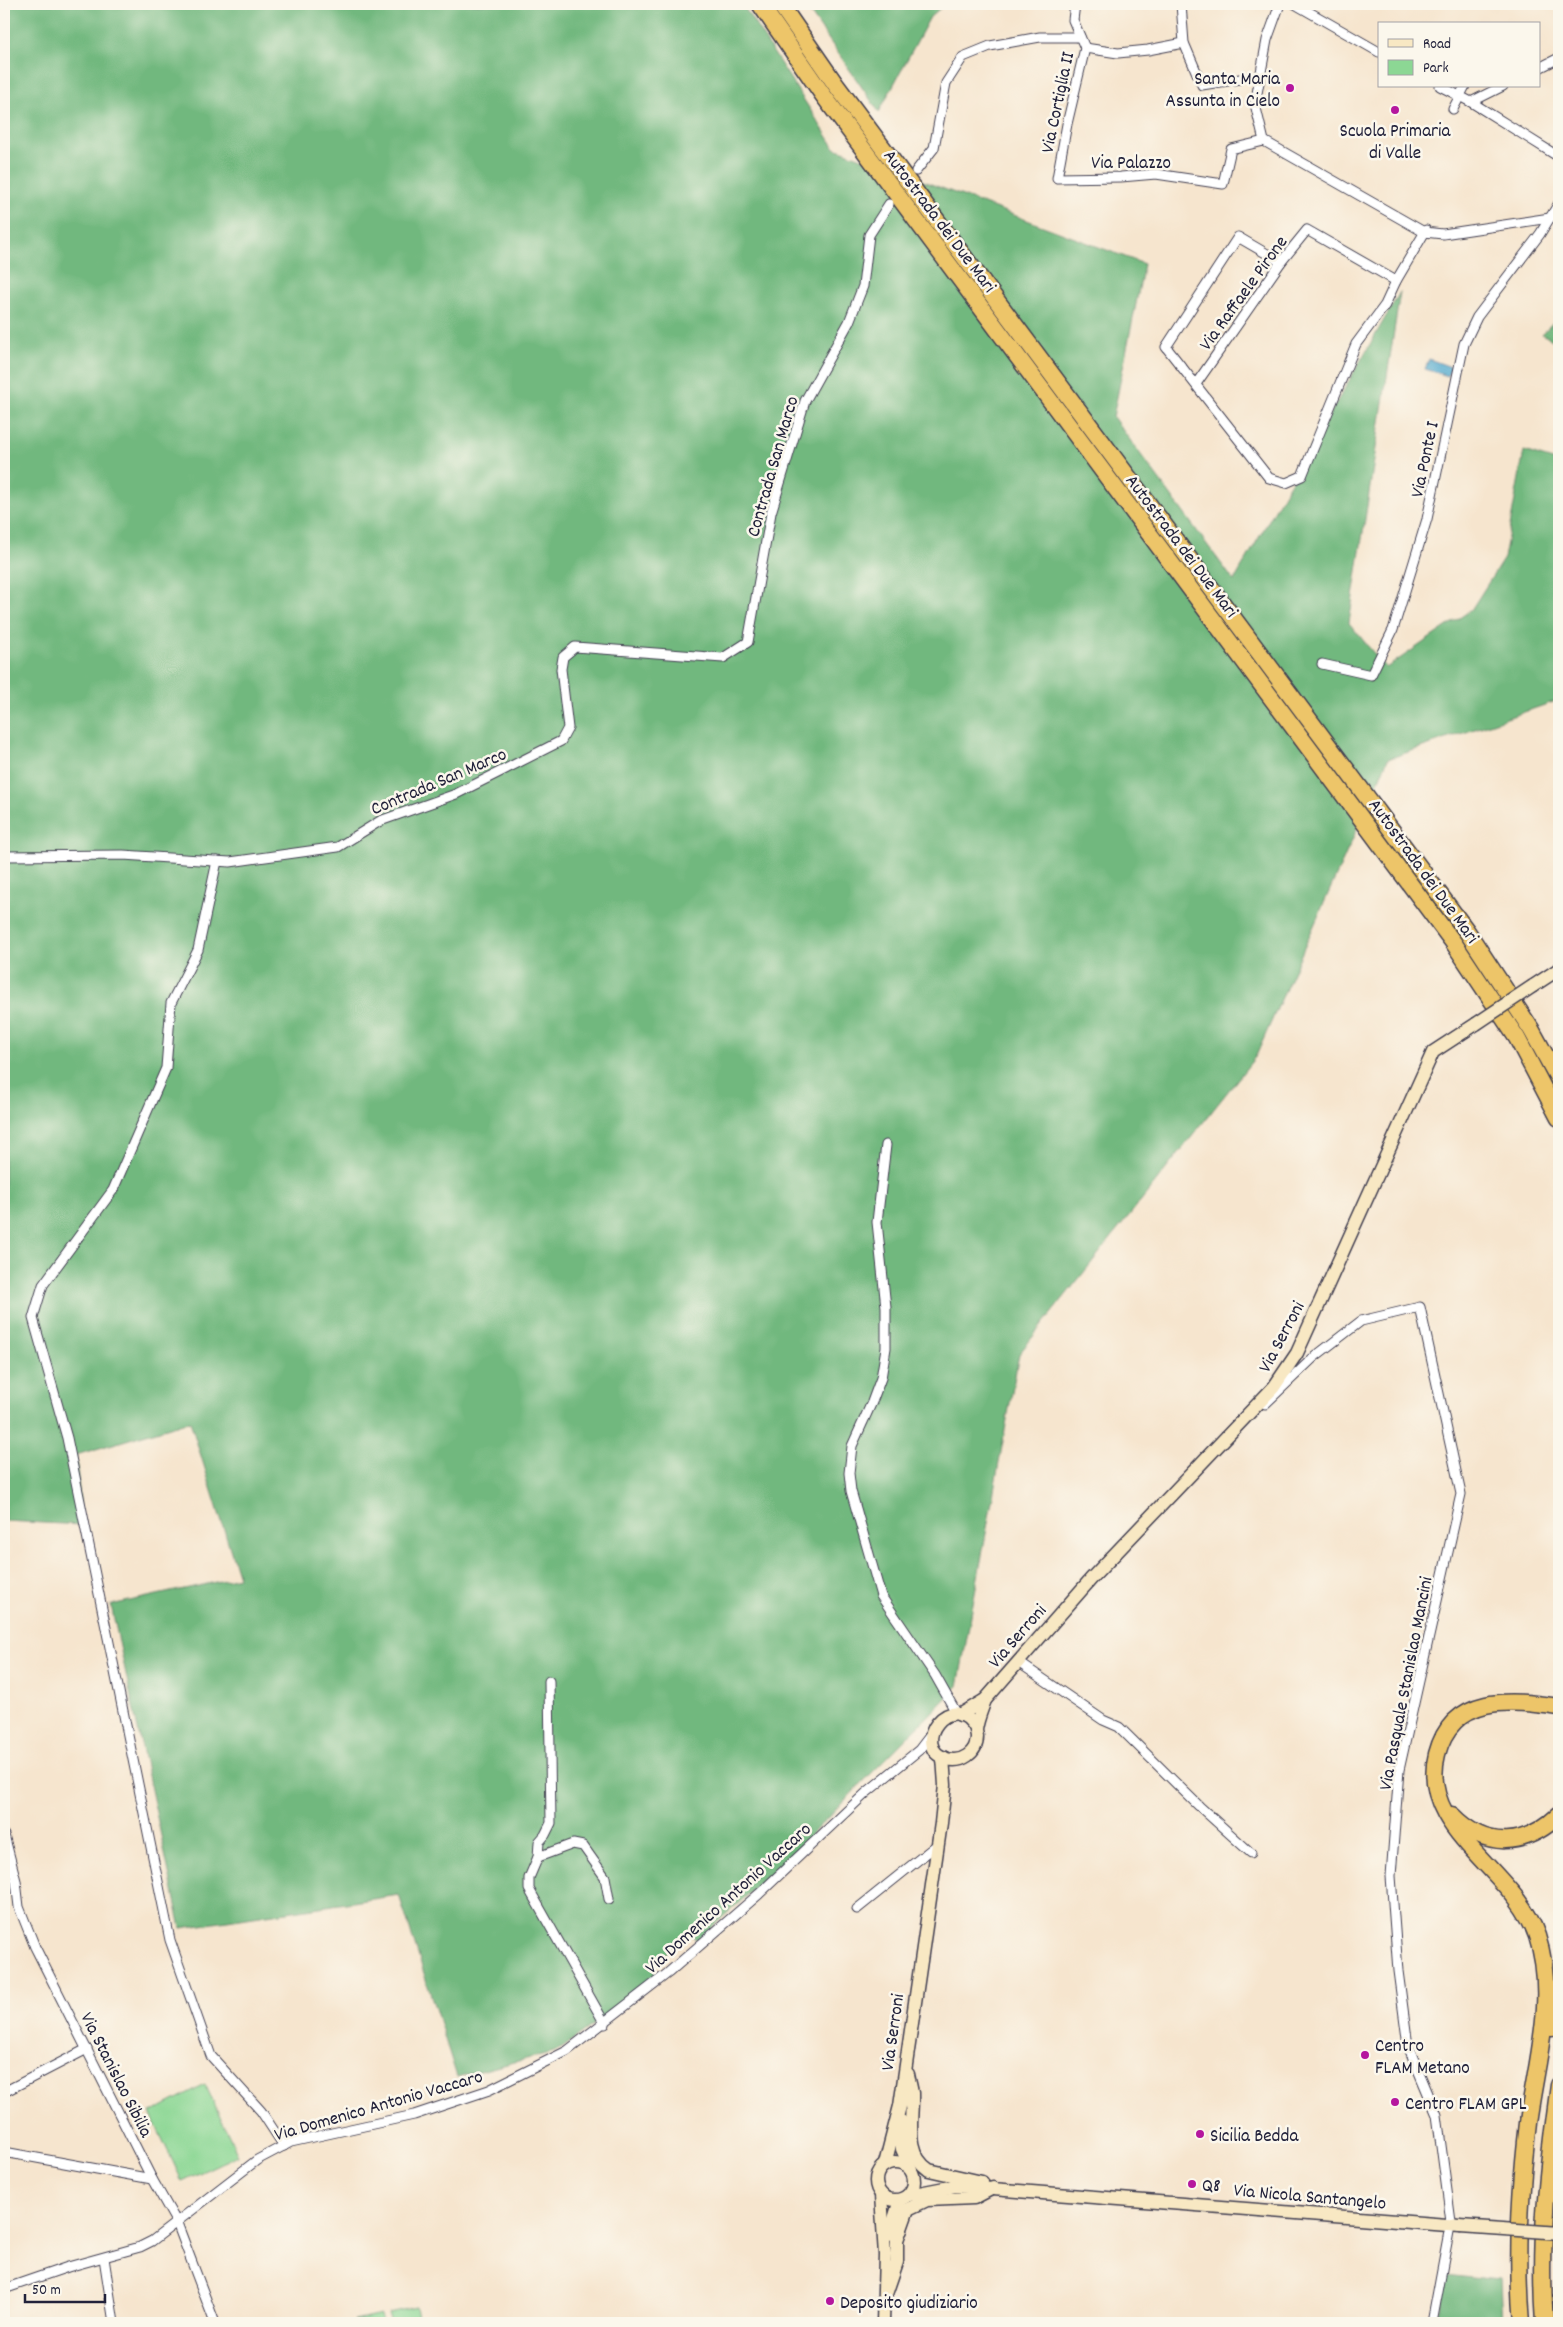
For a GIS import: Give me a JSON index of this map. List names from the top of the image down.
{
  "streets": {
    "highway": ["Autostrada dei Due Mari"],
    "main road": ["Via Serroni", "Via Nicola Santangelo"],
    "street": [
      "Via Cortiglia II",
      "Via Palazzo",
      "Via Raffaele Pirone",
      "Via Ponte I",
      "Contrada San Marco",
      "Via Pasquale Stanislao Mancini",
      "Via Domenico Antonio Vaccaro",
      "Via Stanislao Sibilia"
    ]
  },
  "crossings": [
    ["Via Cortiglia II", "Via Palazzo"],
    ["Via Serroni", "Via Pasquale Stanislao Mancini"],
    ["Via Serroni", "Via Domenico Antonio Vaccaro"],
    ["Via Pasquale Stanislao Mancini", "Via Nicola Santangelo"],
    ["Via Domenico Antonio Vaccaro", "Via Stanislao Sibilia"]
  ],
  "places": [
    "Santa Maria Assunta in Cielo",
    "Scuola Primaria di Valle",
    "Centro FLAM Metano",
    "Centro FLAM GPL",
    "Sicilia Bedda",
    "Q8",
    "Deposito giudiziario"
  ],
  "legend": ["Road", "Park"],
  "scale_bar": "50 m"
}
